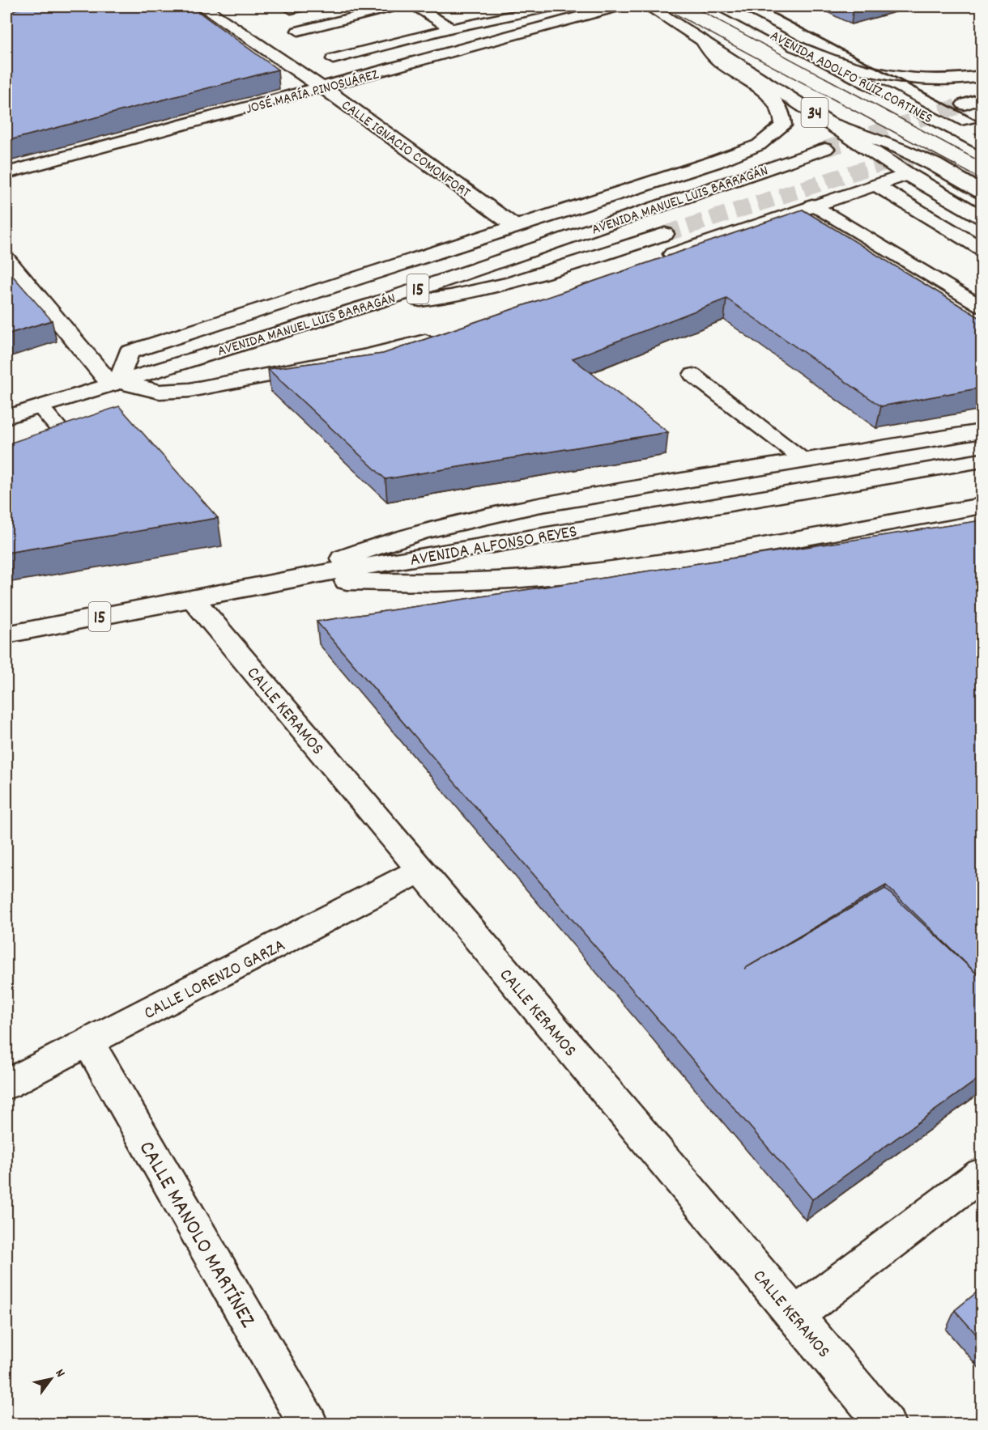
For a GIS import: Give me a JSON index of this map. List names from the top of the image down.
{
  "streets": {
    "main road": [
      "AVENIDA ADOLFO RUÍZ CORTINES",
      "JOSÉ MARÍA PINOSUÁREZ",
      "34",
      "CALLE IGNACIO COMONFORT",
      "AVENIDA MANUEL LUIS BARRAGÁN",
      "15",
      "AVENIDA ALFONSO REYES",
      "CALLE KERAMOS",
      "CALLE LORENZO GARZA",
      "CALLE MANOLO MARTÍNEZ"
    ]
  },
  "crossings": [
    ["JOSÉ MARÍA PINOSUÁREZ", "CALLE IGNACIO COMONFORT"],
    ["AVENIDA ALFONSO REYES", "CALLE KERAMOS"],
    ["CALLE KERAMOS", "CALLE LORENZO GARZA"],
    ["CALLE LORENZO GARZA", "CALLE MANOLO MARTÍNEZ"]
  ],
  "north": "top right"
}
